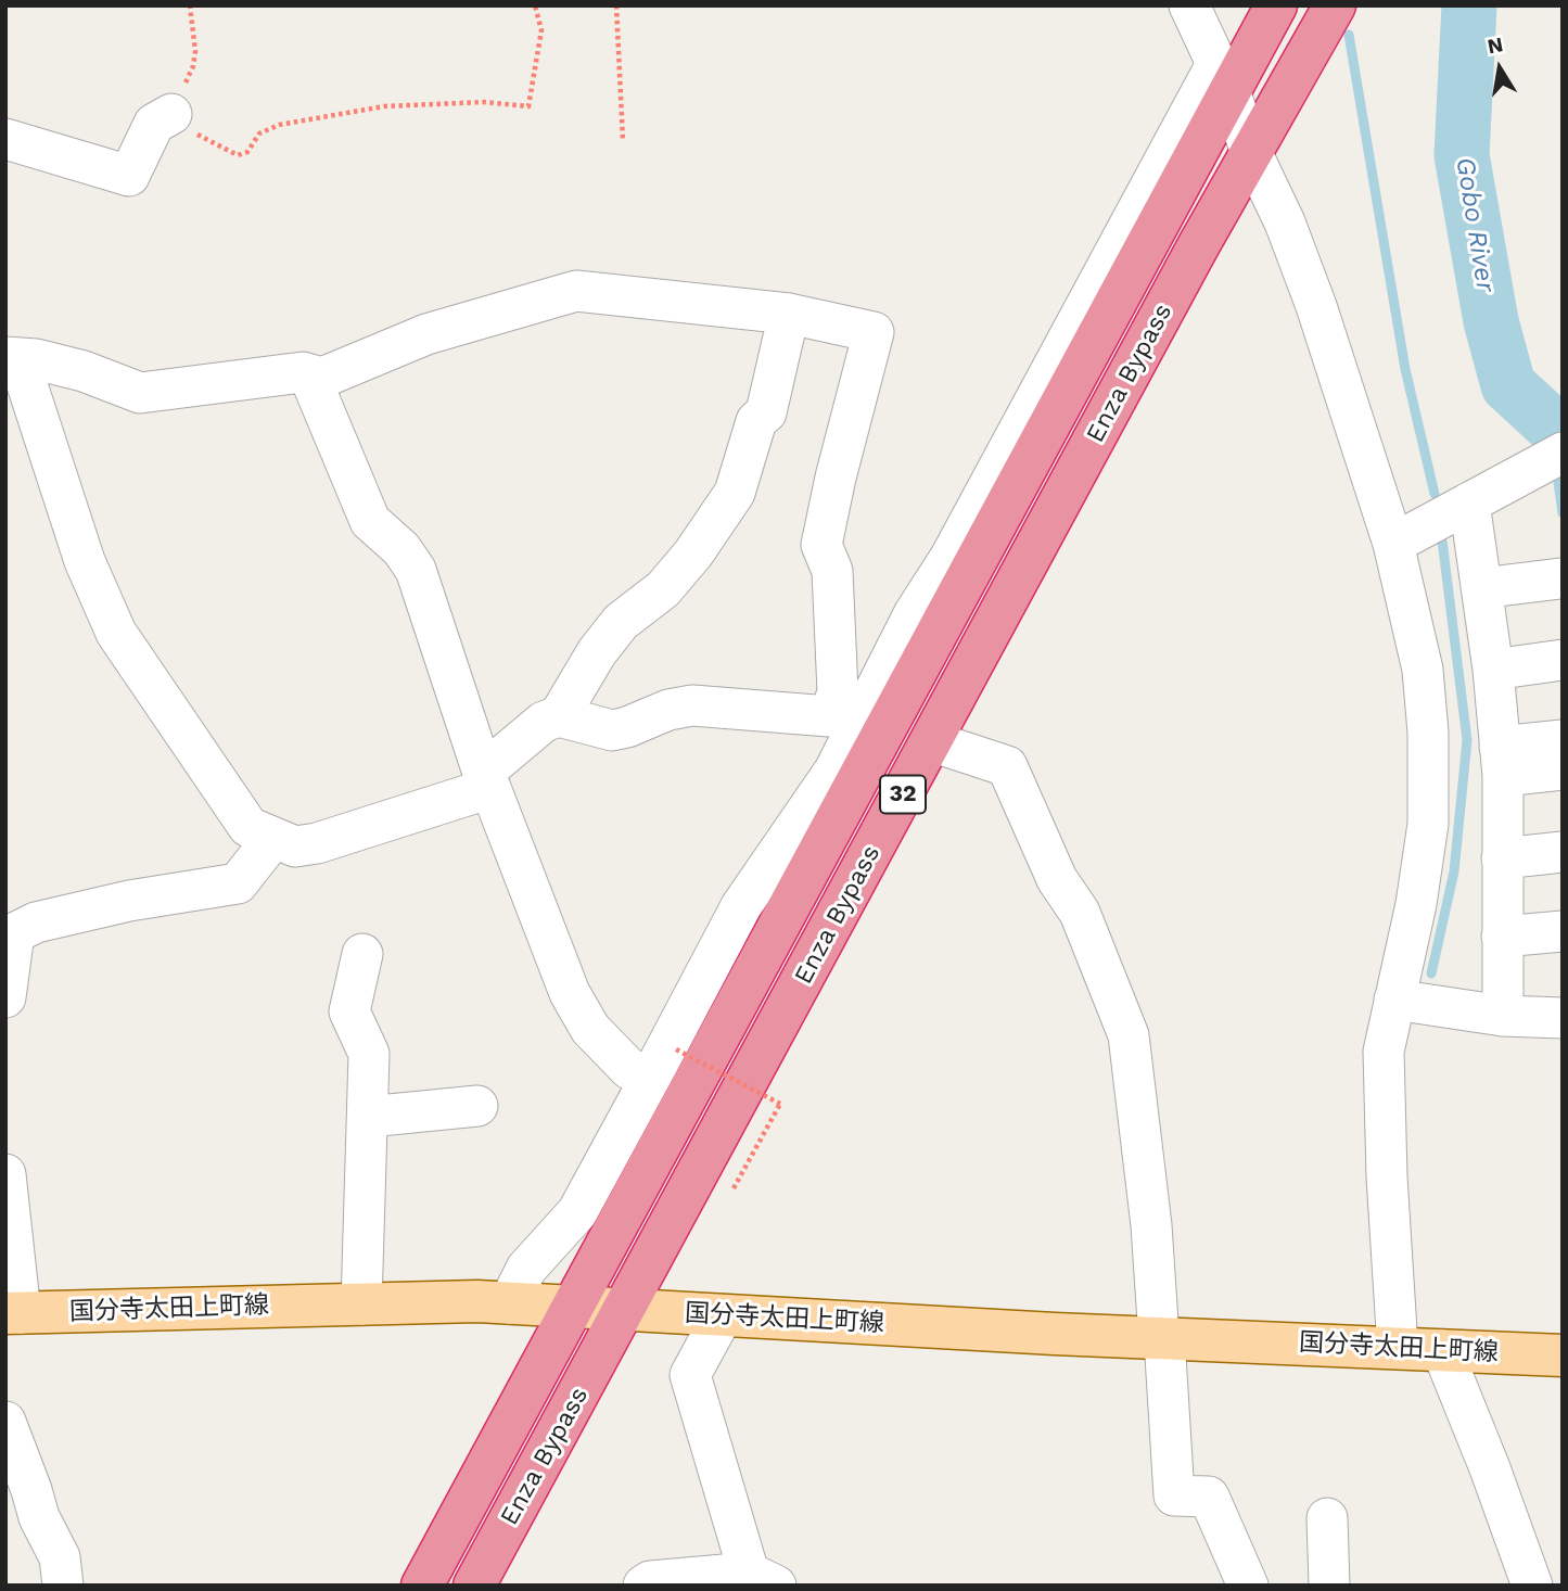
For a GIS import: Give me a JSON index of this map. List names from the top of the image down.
{
  "streets": {
    "highway": ["Enza Bypass", "32"],
    "main road": ["国分寺太田上町線"]
  },
  "crossings": [
    ["Enza Bypass", "国分寺太田上町線"]
  ],
  "water": ["Gobo River"],
  "north": "top"
}
